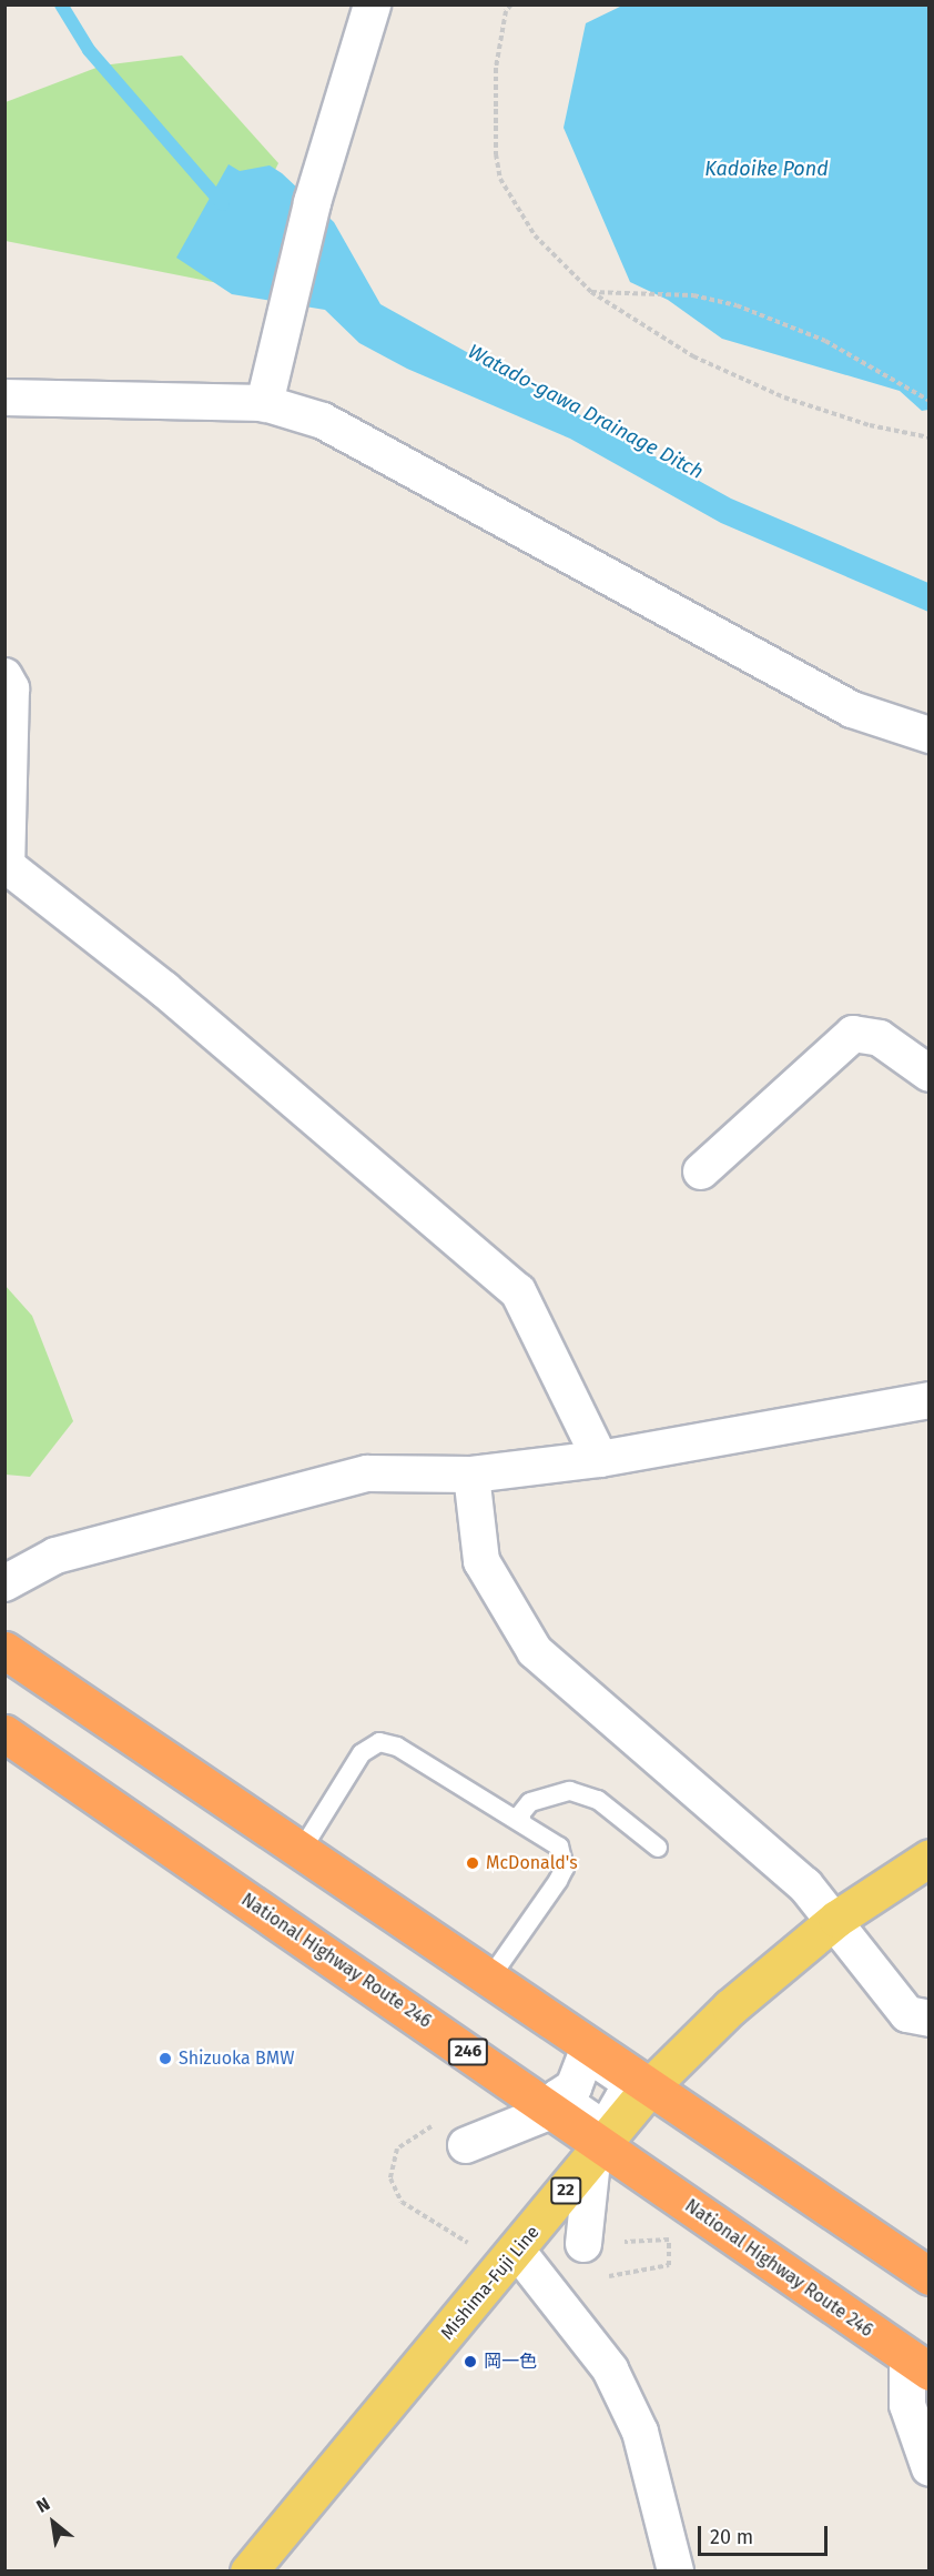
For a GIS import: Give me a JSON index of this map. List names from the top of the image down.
{
  "streets": {
    "highway": ["National Highway Route 246", "246"],
    "main road": ["22", "Mishima-Fuji Line"]
  },
  "crossings": [
    ["National Highway Route 246", "Mishima-Fuji Line"]
  ],
  "water": ["Kadoike Pond", "Watado-gawa Drainage Ditch"],
  "places": ["McDonald's", "Shizuoka BMW", "岡一色"],
  "scale_bar": "20 m",
  "north": "top left"
}
